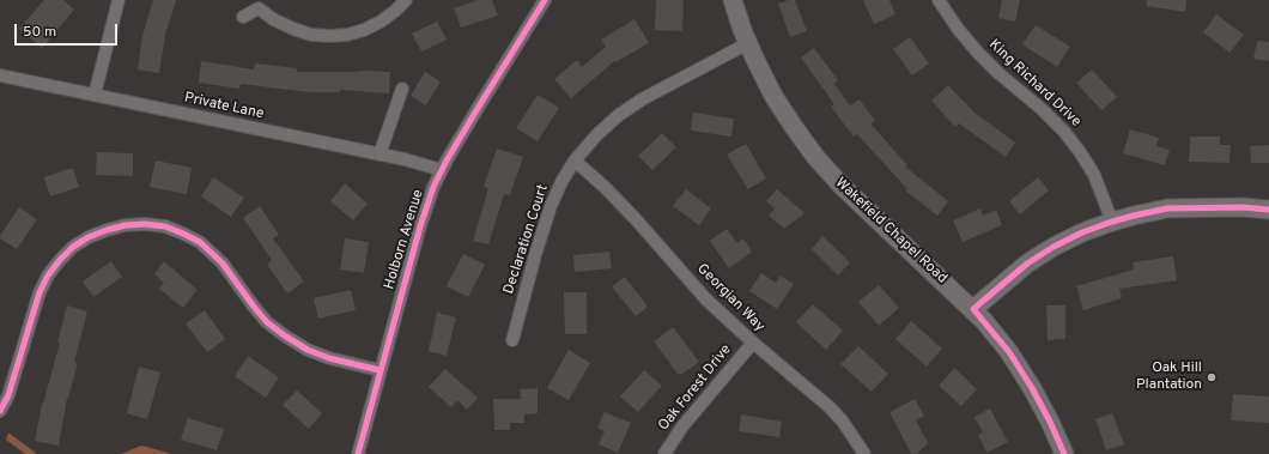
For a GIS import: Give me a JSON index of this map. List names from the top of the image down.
{
  "streets": {
    "main road": ["Wakefield Chapel Road"],
    "street": [
      "King Richard Drive",
      "Private Lane",
      "Holborn Avenue",
      "Declaration Court",
      "Georgian Way",
      "Oak Forest Drive"
    ]
  },
  "crossings": [
    ["Private Lane", "Holborn Avenue"],
    ["Wakefield Chapel Road", "Declaration Court"],
    ["Declaration Court", "Georgian Way"],
    ["Georgian Way", "Oak Forest Drive"]
  ],
  "places": ["Oak Hill Plantation"],
  "scale_bar": "50 m"
}
